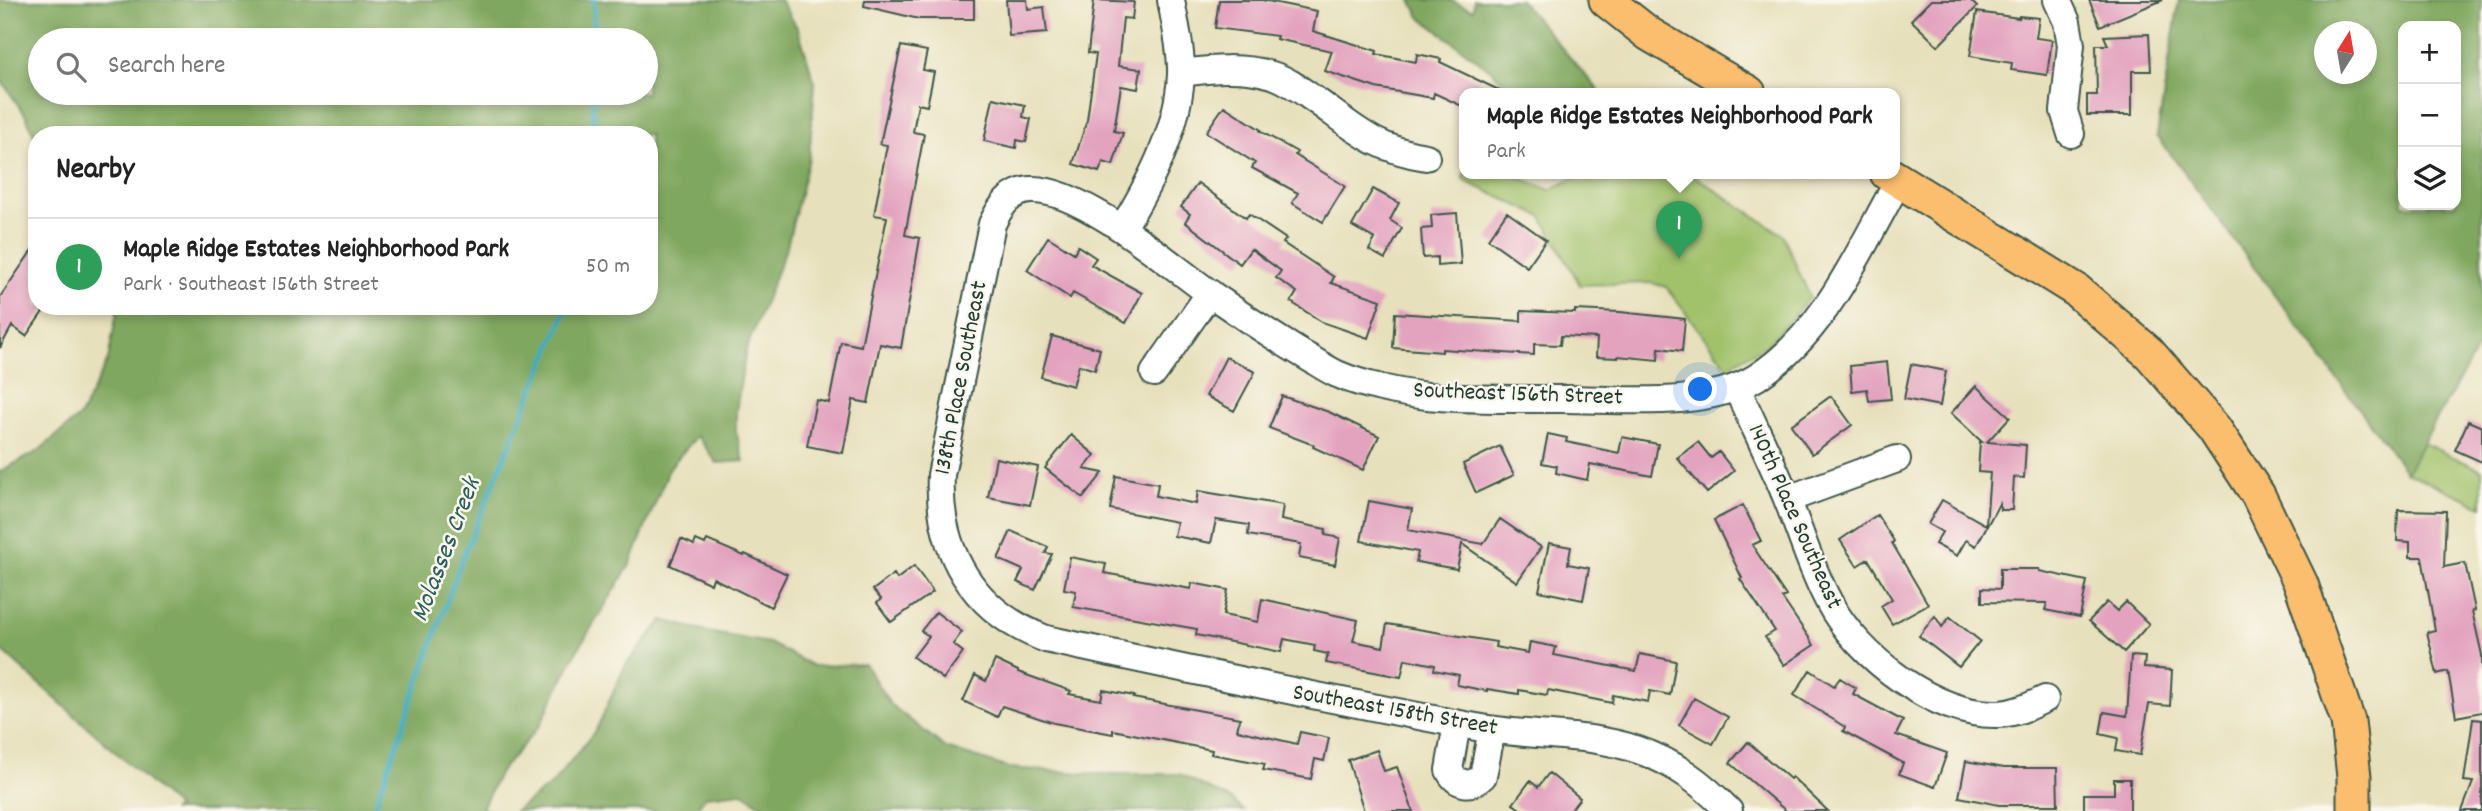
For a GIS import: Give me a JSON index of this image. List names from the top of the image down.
{
  "streets": {
    "street": [
      "138th Place Southeast",
      "Southeast 156th Street",
      "140th Place Southeast",
      "Southeast 158th Street"
    ]
  },
  "crossings": [
    ["138th Place Southeast", "Southeast 156th Street"],
    ["138th Place Southeast", "Southeast 158th Street"],
    ["Southeast 156th Street", "140th Place Southeast"]
  ],
  "water": ["Molasses Creek"],
  "north": "top",
  "page": {
    "map_buttons": ["+", "−"],
    "search": "Search here",
    "popup": ["Maple Ridge Estates Neighborhood Park", "Park"],
    "heading": "Nearby",
    "pins": "1",
    "list": [
      {
        "mark": "1",
        "name": "Maple Ridge Estates Neighborhood Park",
        "note": "Park · Southeast 156th Street",
        "value": "50 m"
      }
    ]
  }
}
